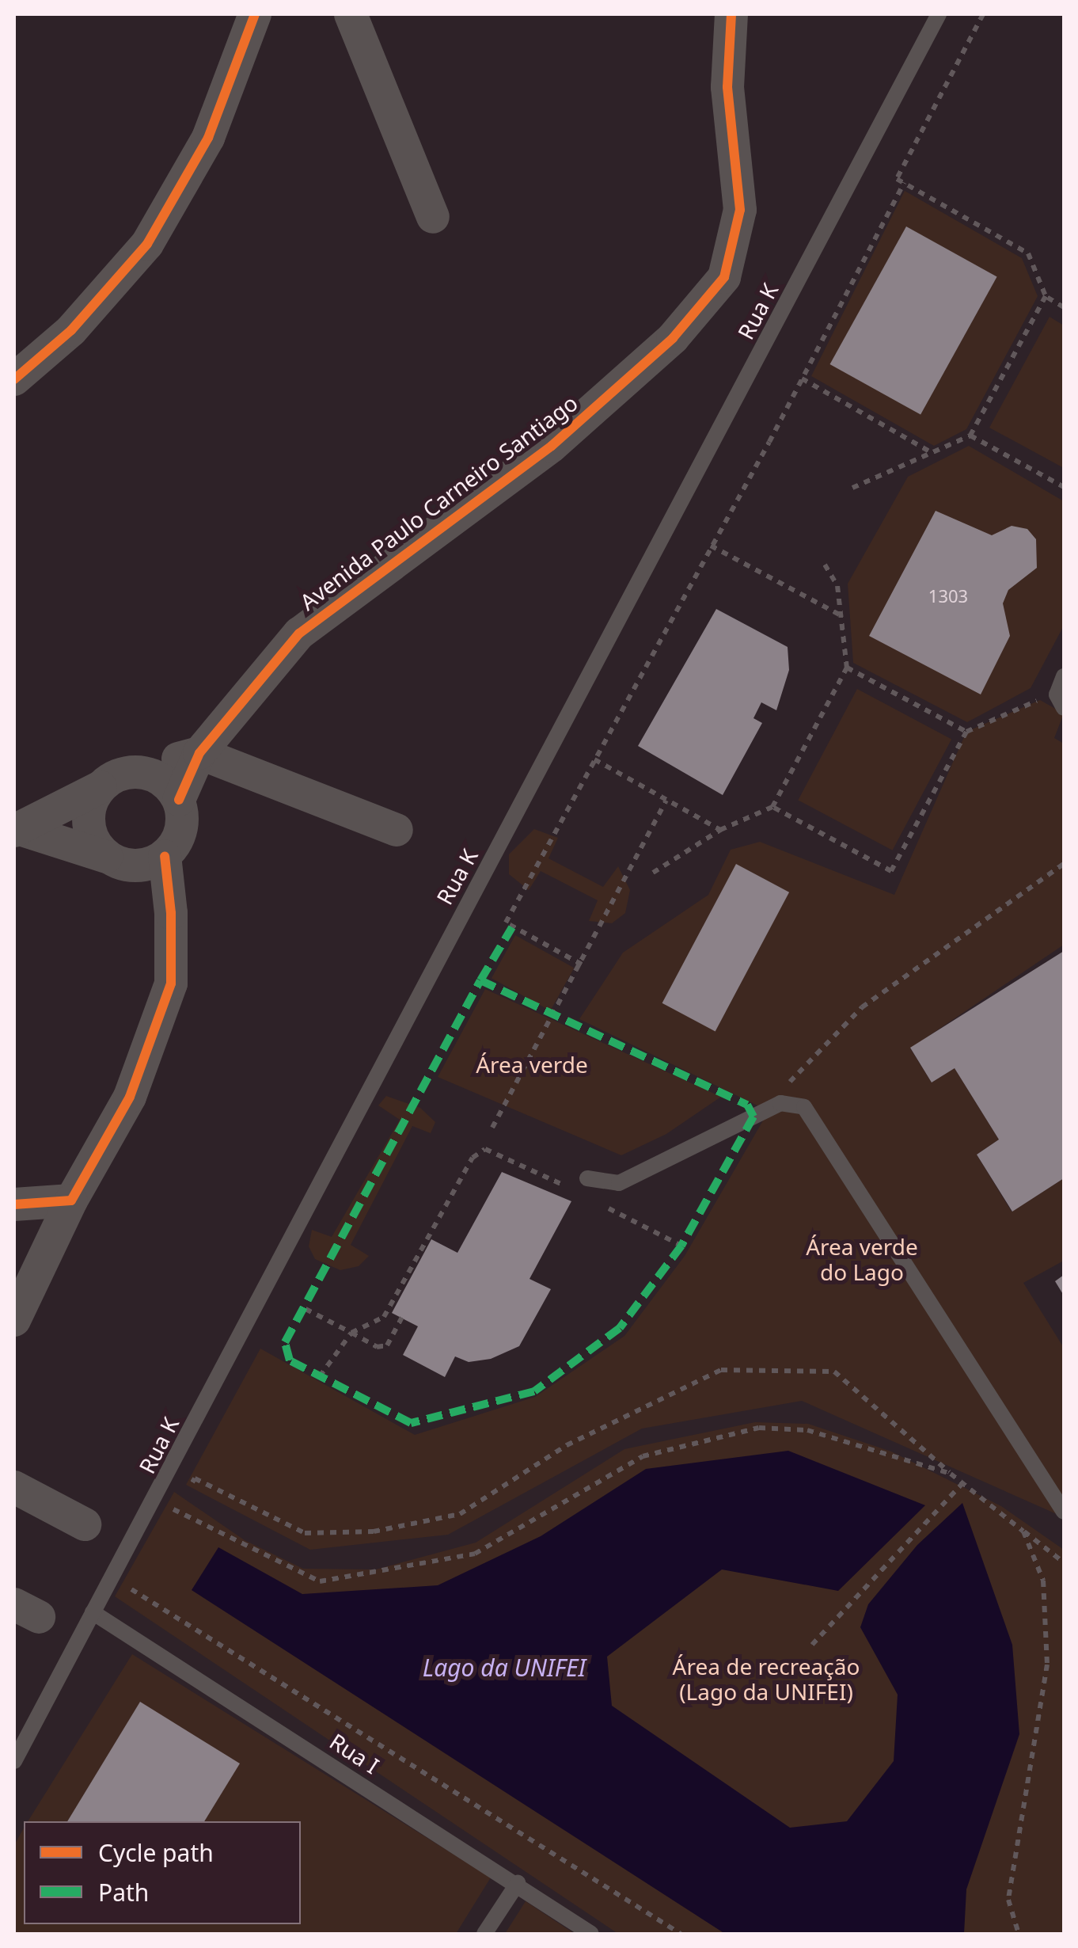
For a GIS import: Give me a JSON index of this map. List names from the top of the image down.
{
  "streets": {
    "street": ["Avenida Paulo Carneiro Santiago"],
    "lane": ["Rua K", "Rua I"]
  },
  "crossings": [
    ["Rua K", "Rua I"]
  ],
  "water": ["Lago da UNIFEI"],
  "parks": ["Área verde", "Área verde do Lago", "Área de recreação (Lago da UNIFEI)"],
  "house_numbers": ["1303"],
  "legend": ["Cycle path", "Path"]
}
